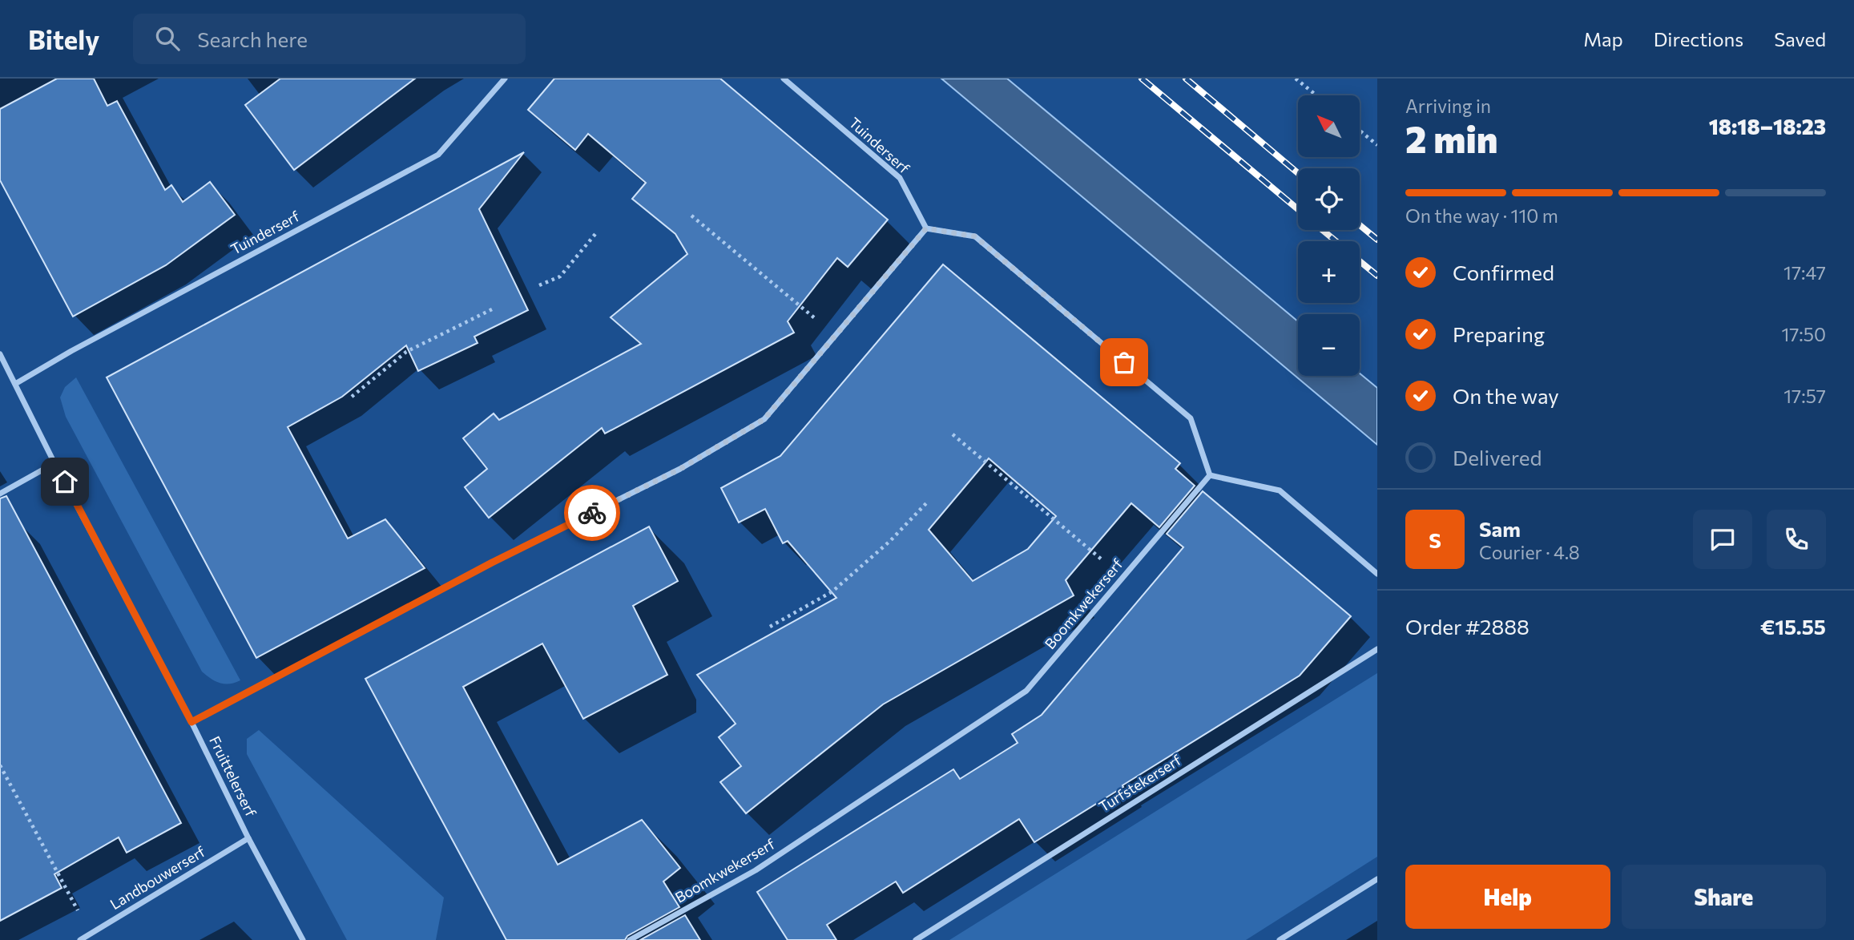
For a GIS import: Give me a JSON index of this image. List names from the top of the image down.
{
  "streets": {
    "street": [
      "Tuinderserf",
      "Boomkwekerserf",
      "Fruittelerserf",
      "Turfstekerserf",
      "Landbouwerserf"
    ]
  },
  "crossings": [
    ["Tuinderserf", "Fruittelerserf"],
    ["Fruittelerserf", "Landbouwerserf"]
  ],
  "north": "top left",
  "page": {
    "header": "Bitely",
    "search": "Search here",
    "nav": ["Map", "Directions", "Saved"],
    "heading": ["2 min", "Arriving in", "18:18–18:23"],
    "panel": [
      "Sam",
      "Courier · 4.8",
      "Order #2888",
      "€15.55"
    ],
    "map_buttons": ["+", "−"],
    "bar": "On the way · 110 m",
    "list": [
      ["Confirmed", "17:47"],
      ["Preparing", "17:50"],
      ["On the way", "17:57"],
      "Delivered"
    ],
    "round": "S",
    "buttons": ["Help", "Share"]
  }
}
